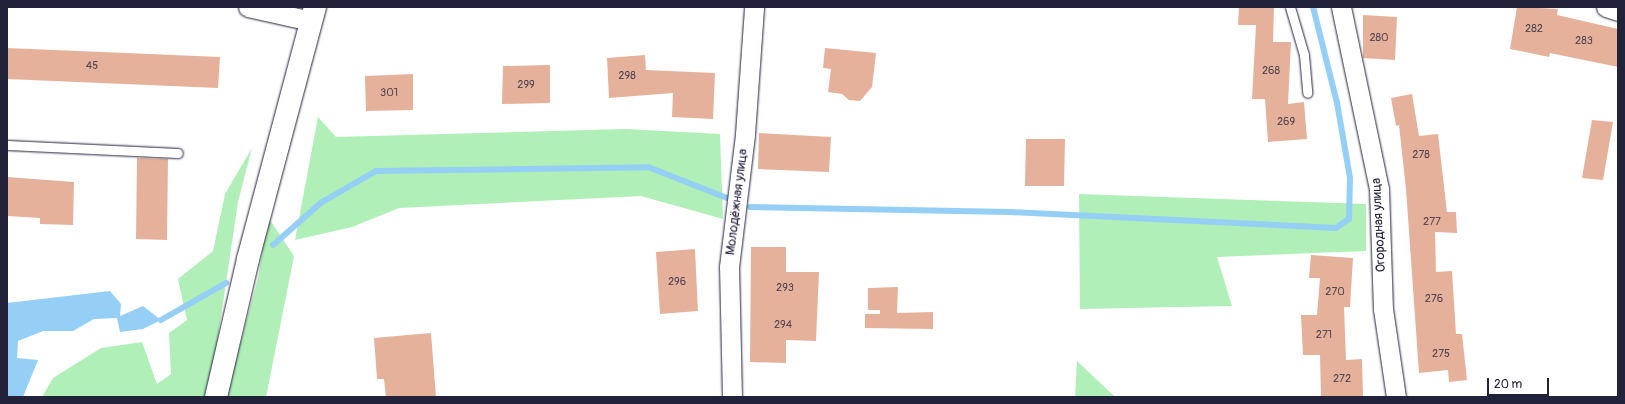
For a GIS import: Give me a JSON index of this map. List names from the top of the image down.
{
  "streets": {
    "street": ["Молодёжная улица", "Огородная улица"]
  },
  "house_numbers": [
    "282",
    "280",
    "283",
    "45",
    "268",
    "298",
    "299",
    "301",
    "269",
    "278",
    "277",
    "296",
    "293",
    "270",
    "276",
    "294",
    "271",
    "275",
    "272"
  ],
  "scale_bar": "20 m"
}
